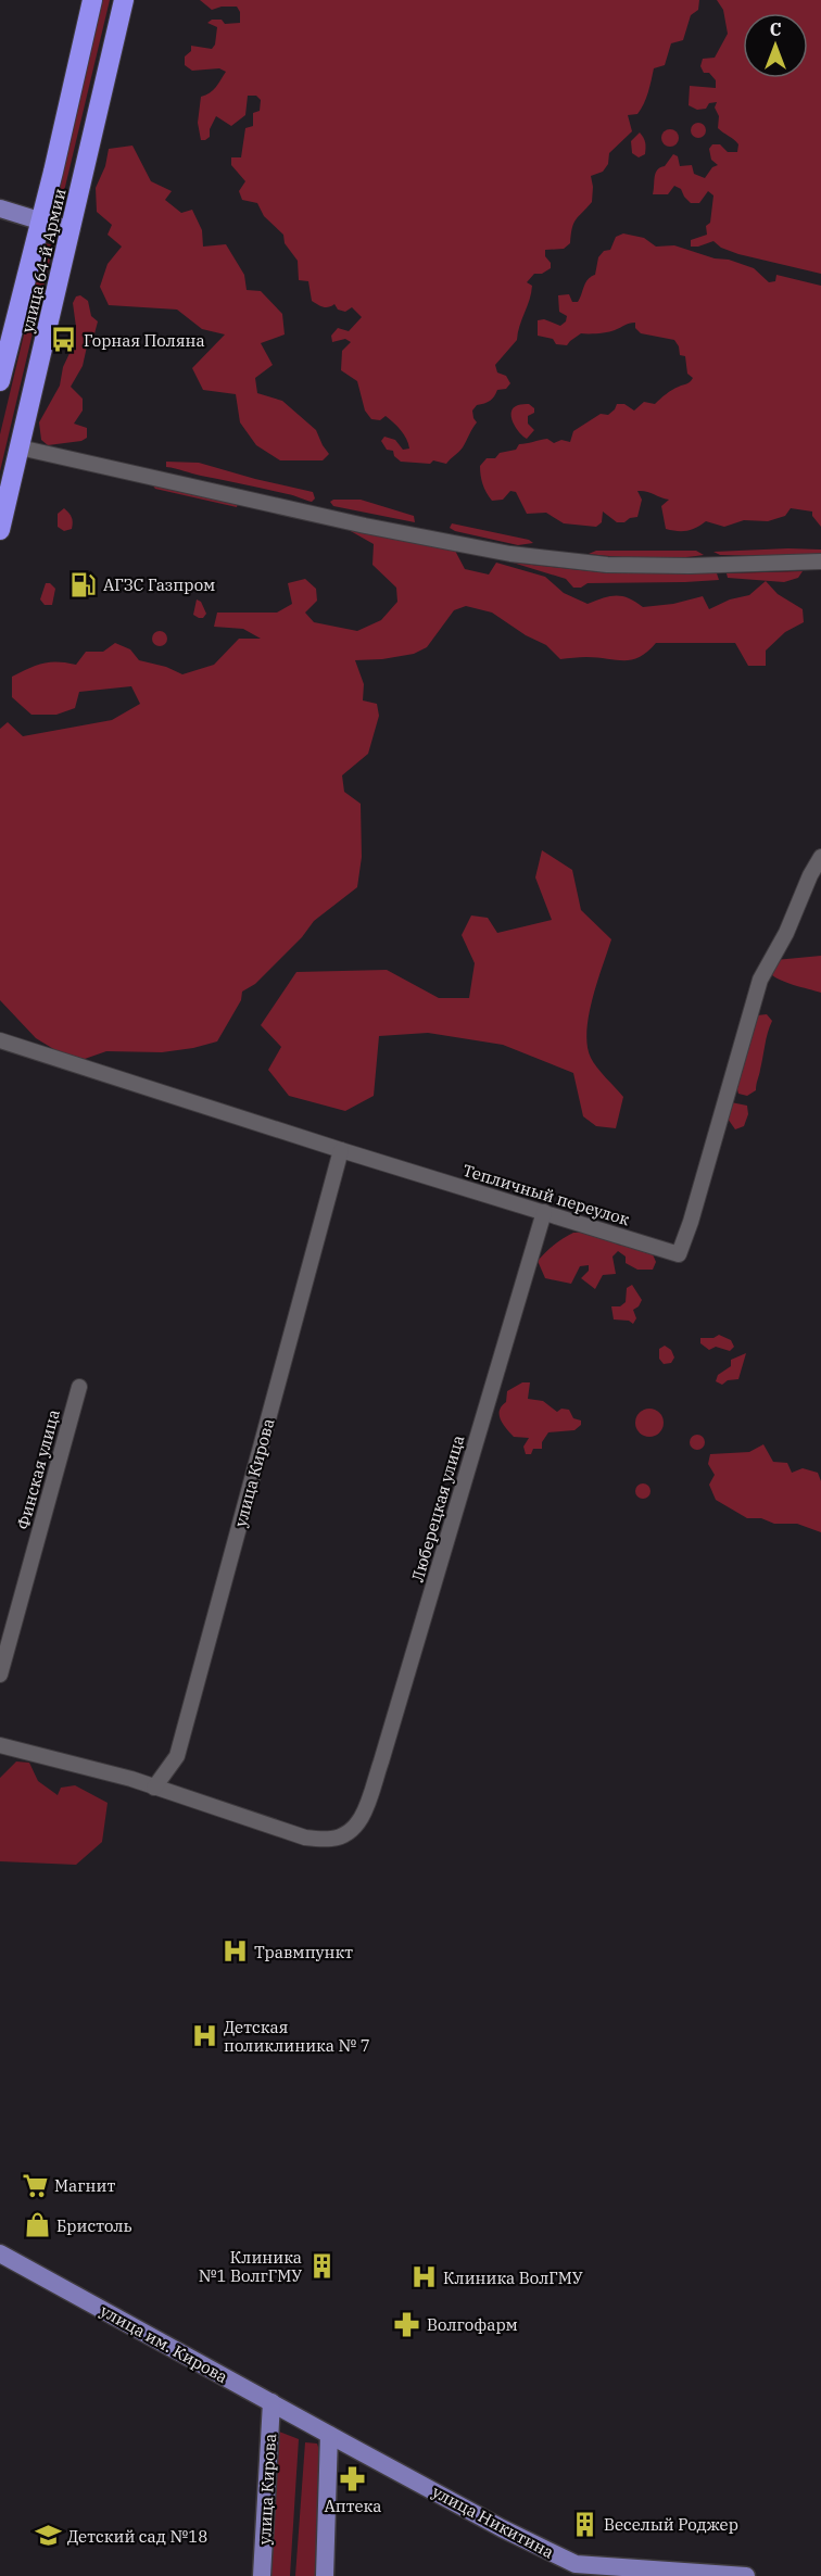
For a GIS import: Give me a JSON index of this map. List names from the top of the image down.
{
  "streets": {
    "highway": ["улица 64-й Армии"],
    "main road": ["улица Кирова", "улица им. Кирова", "улица Никитина"],
    "street": ["Тепличный переулок", "Финская улица", "Люберецкая улица"]
  },
  "crossings": [
    ["Тепличный переулок", "улица Кирова"],
    ["Тепличный переулок", "Люберецкая улица"],
    ["улица Кирова", "Люберецкая улица"],
    ["улица Кирова", "улица им. Кирова"],
    ["улица им. Кирова", "улица Никитина"]
  ],
  "places": {
    "bus stop": ["Горная Поляна"],
    "fuel station": ["АГЗС Газпром"],
    "hospital": ["Травмпункт", "Детская поликлиника № 7", "Клиника ВолГМУ"],
    "supermarket": ["Магнит"],
    "shop": ["Бристоль"],
    "building": ["Клиника №1 ВолгГМУ", "Веселый Роджер"],
    "pharmacy": ["Волгофарм", "Аптека"],
    "school or university": ["Детский сад №18"]
  },
  "north": "top"
}
